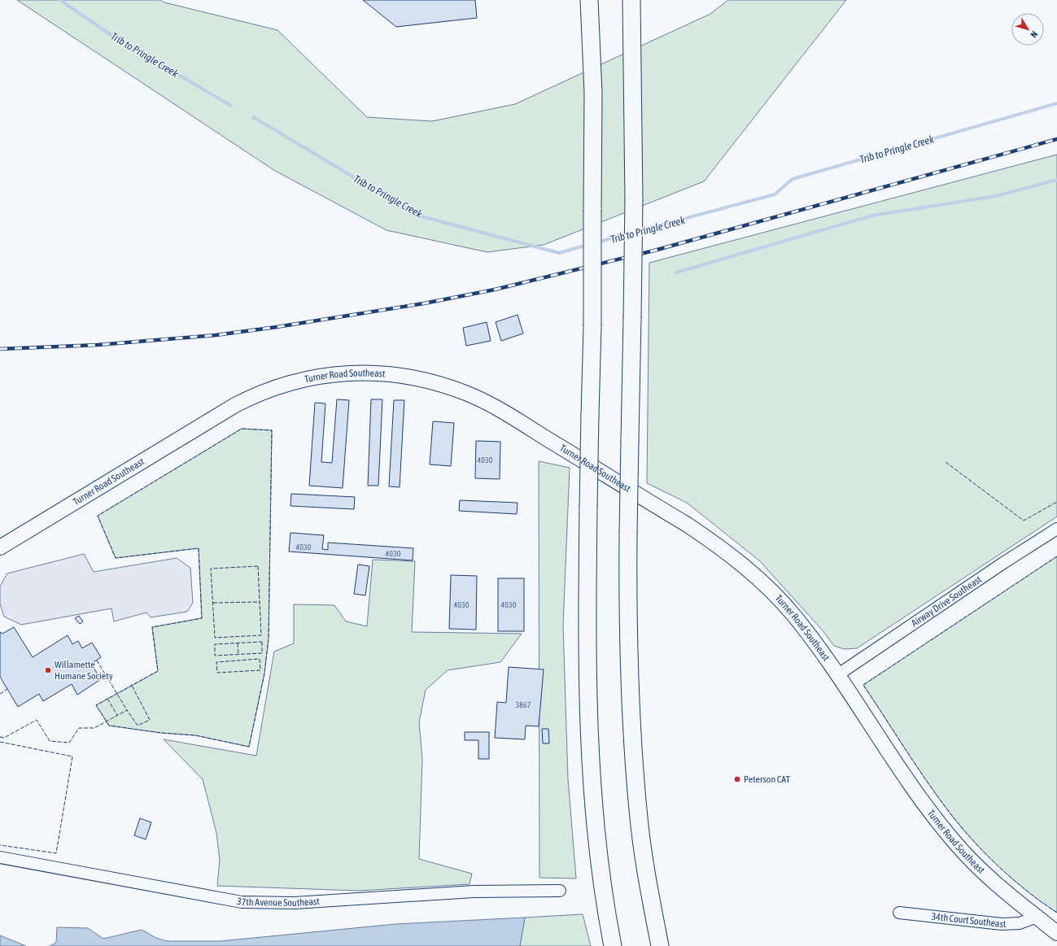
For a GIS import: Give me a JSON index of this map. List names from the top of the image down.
{
  "streets": {
    "main road": ["Turner Road Southeast"],
    "street": ["Airway Drive Southeast", "37th Avenue Southeast", "34th Court Southeast"]
  },
  "crossings": [
    ["Turner Road Southeast", "Airway Drive Southeast"],
    ["Turner Road Southeast", "34th Court Southeast"]
  ],
  "water": ["Trib to Pringle Creek"],
  "places": ["Willamette Humane Society", "Peterson CAT"],
  "house_numbers": [
    "4030",
    "4030",
    "4030",
    "4030",
    "4030",
    "3867"
  ],
  "north": "bottom right"
}
